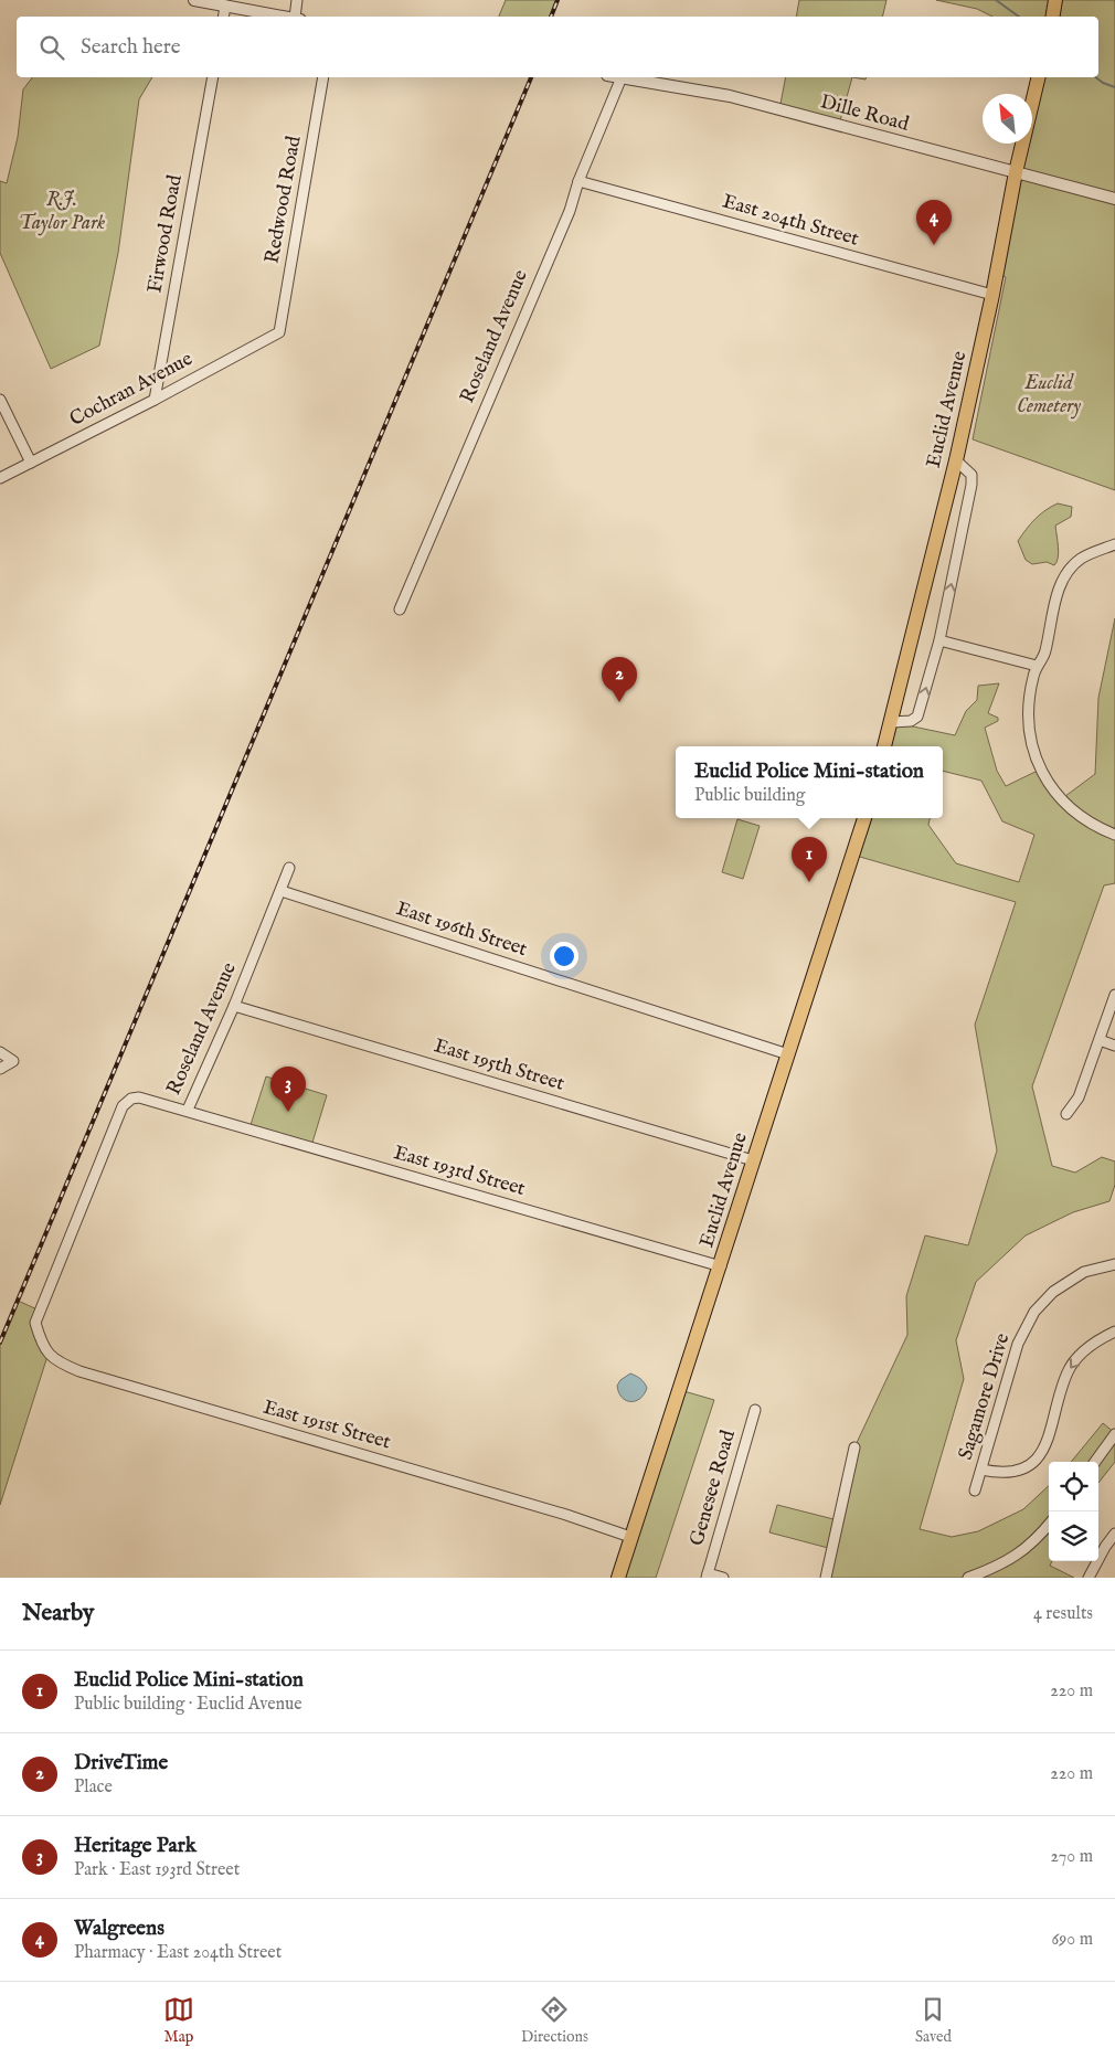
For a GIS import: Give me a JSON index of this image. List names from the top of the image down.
{
  "streets": {
    "main road": ["Euclid Avenue"],
    "street": [
      "Dille Road",
      "Redwood Road",
      "East 204th Street",
      "Firwood Road",
      "Roseland Avenue",
      "Cochran Avenue",
      "East 196th Street",
      "East 195th Street",
      "East 193rd Street",
      "Sagamore Drive",
      "East 191st Street",
      "Genesee Road"
    ]
  },
  "crossings": [
    ["Dille Road", "Roseland Avenue"],
    ["Dille Road", "Euclid Avenue"],
    ["Redwood Road", "Cochran Avenue"],
    ["East 204th Street", "Roseland Avenue"],
    ["East 204th Street", "Euclid Avenue"],
    ["Firwood Road", "Cochran Avenue"],
    ["Roseland Avenue", "East 196th Street"],
    ["Roseland Avenue", "East 195th Street"],
    ["Roseland Avenue", "East 193rd Street"],
    ["Roseland Avenue", "East 191st Street"],
    ["Euclid Avenue", "East 196th Street"],
    ["Euclid Avenue", "East 195th Street"],
    ["Euclid Avenue", "East 193rd Street"],
    ["Euclid Avenue", "East 191st Street"]
  ],
  "parks": ["R.J. Taylor Park", "Euclid Cemetery"],
  "north": "top left",
  "page": {
    "search": "Search here",
    "pins": [
      "4",
      "2",
      "1",
      "3"
    ],
    "popup": ["Euclid Police Mini-station", "Public building"],
    "heading": ["Nearby", "4 results"],
    "list": [
      {
        "mark": "1",
        "name": "Euclid Police Mini-station",
        "note": "Public building · Euclid Avenue",
        "value": "220 m"
      },
      {
        "mark": "2",
        "name": "DriveTime",
        "note": "Place",
        "value": "220 m"
      },
      {
        "mark": "3",
        "name": "Heritage Park",
        "note": "Park · East 193rd Street",
        "value": "270 m"
      },
      {
        "mark": "4",
        "name": "Walgreens",
        "note": "Pharmacy · East 204th Street",
        "value": "690 m"
      }
    ],
    "nav": ["Map", "Directions", "Saved"]
  }
}
